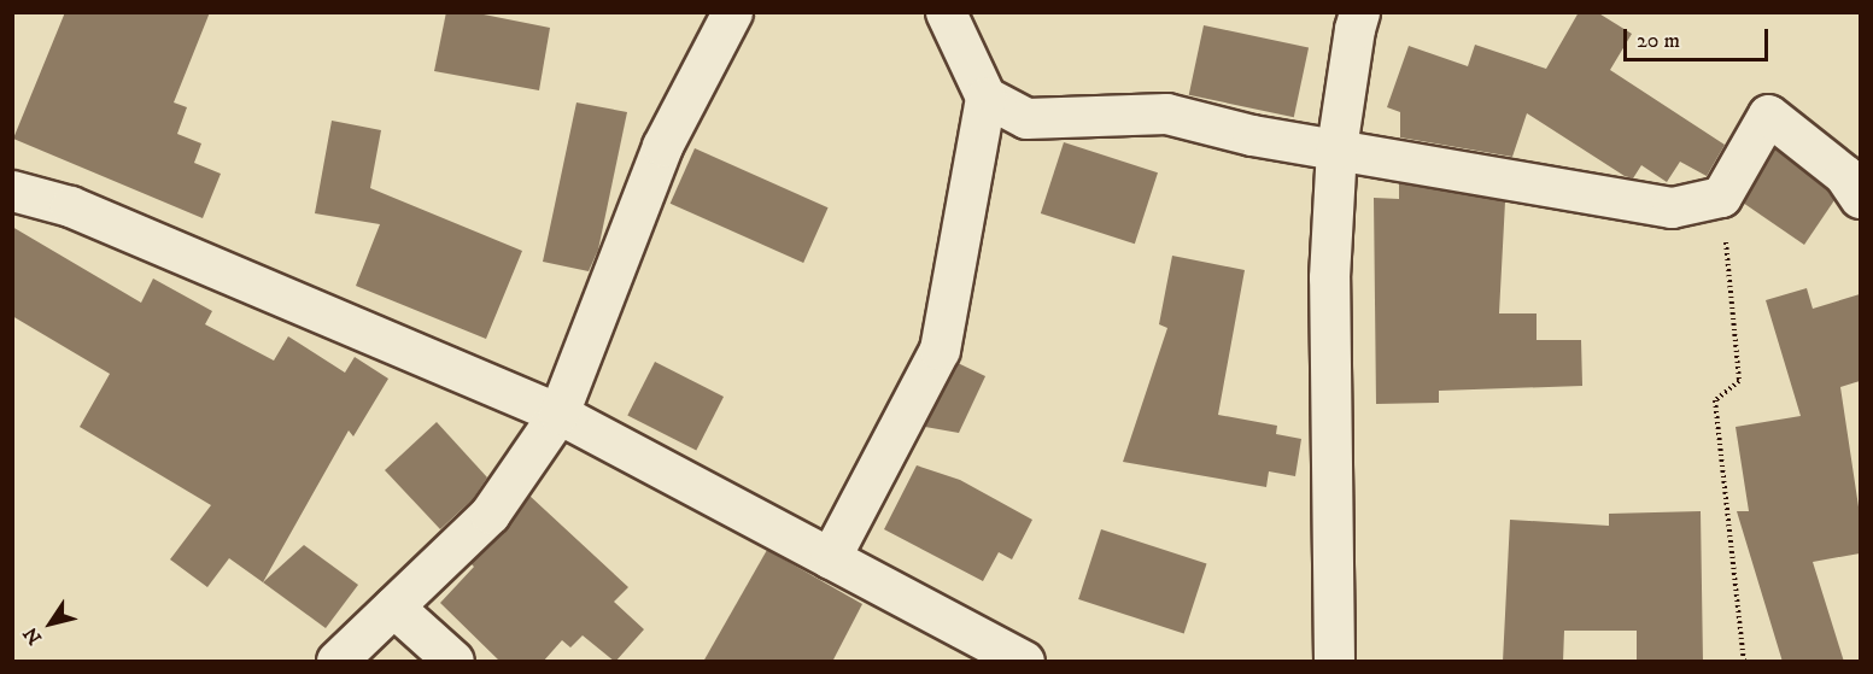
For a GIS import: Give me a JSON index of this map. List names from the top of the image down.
{
  "scale_bar": "20 m",
  "north": "bottom left"
}
